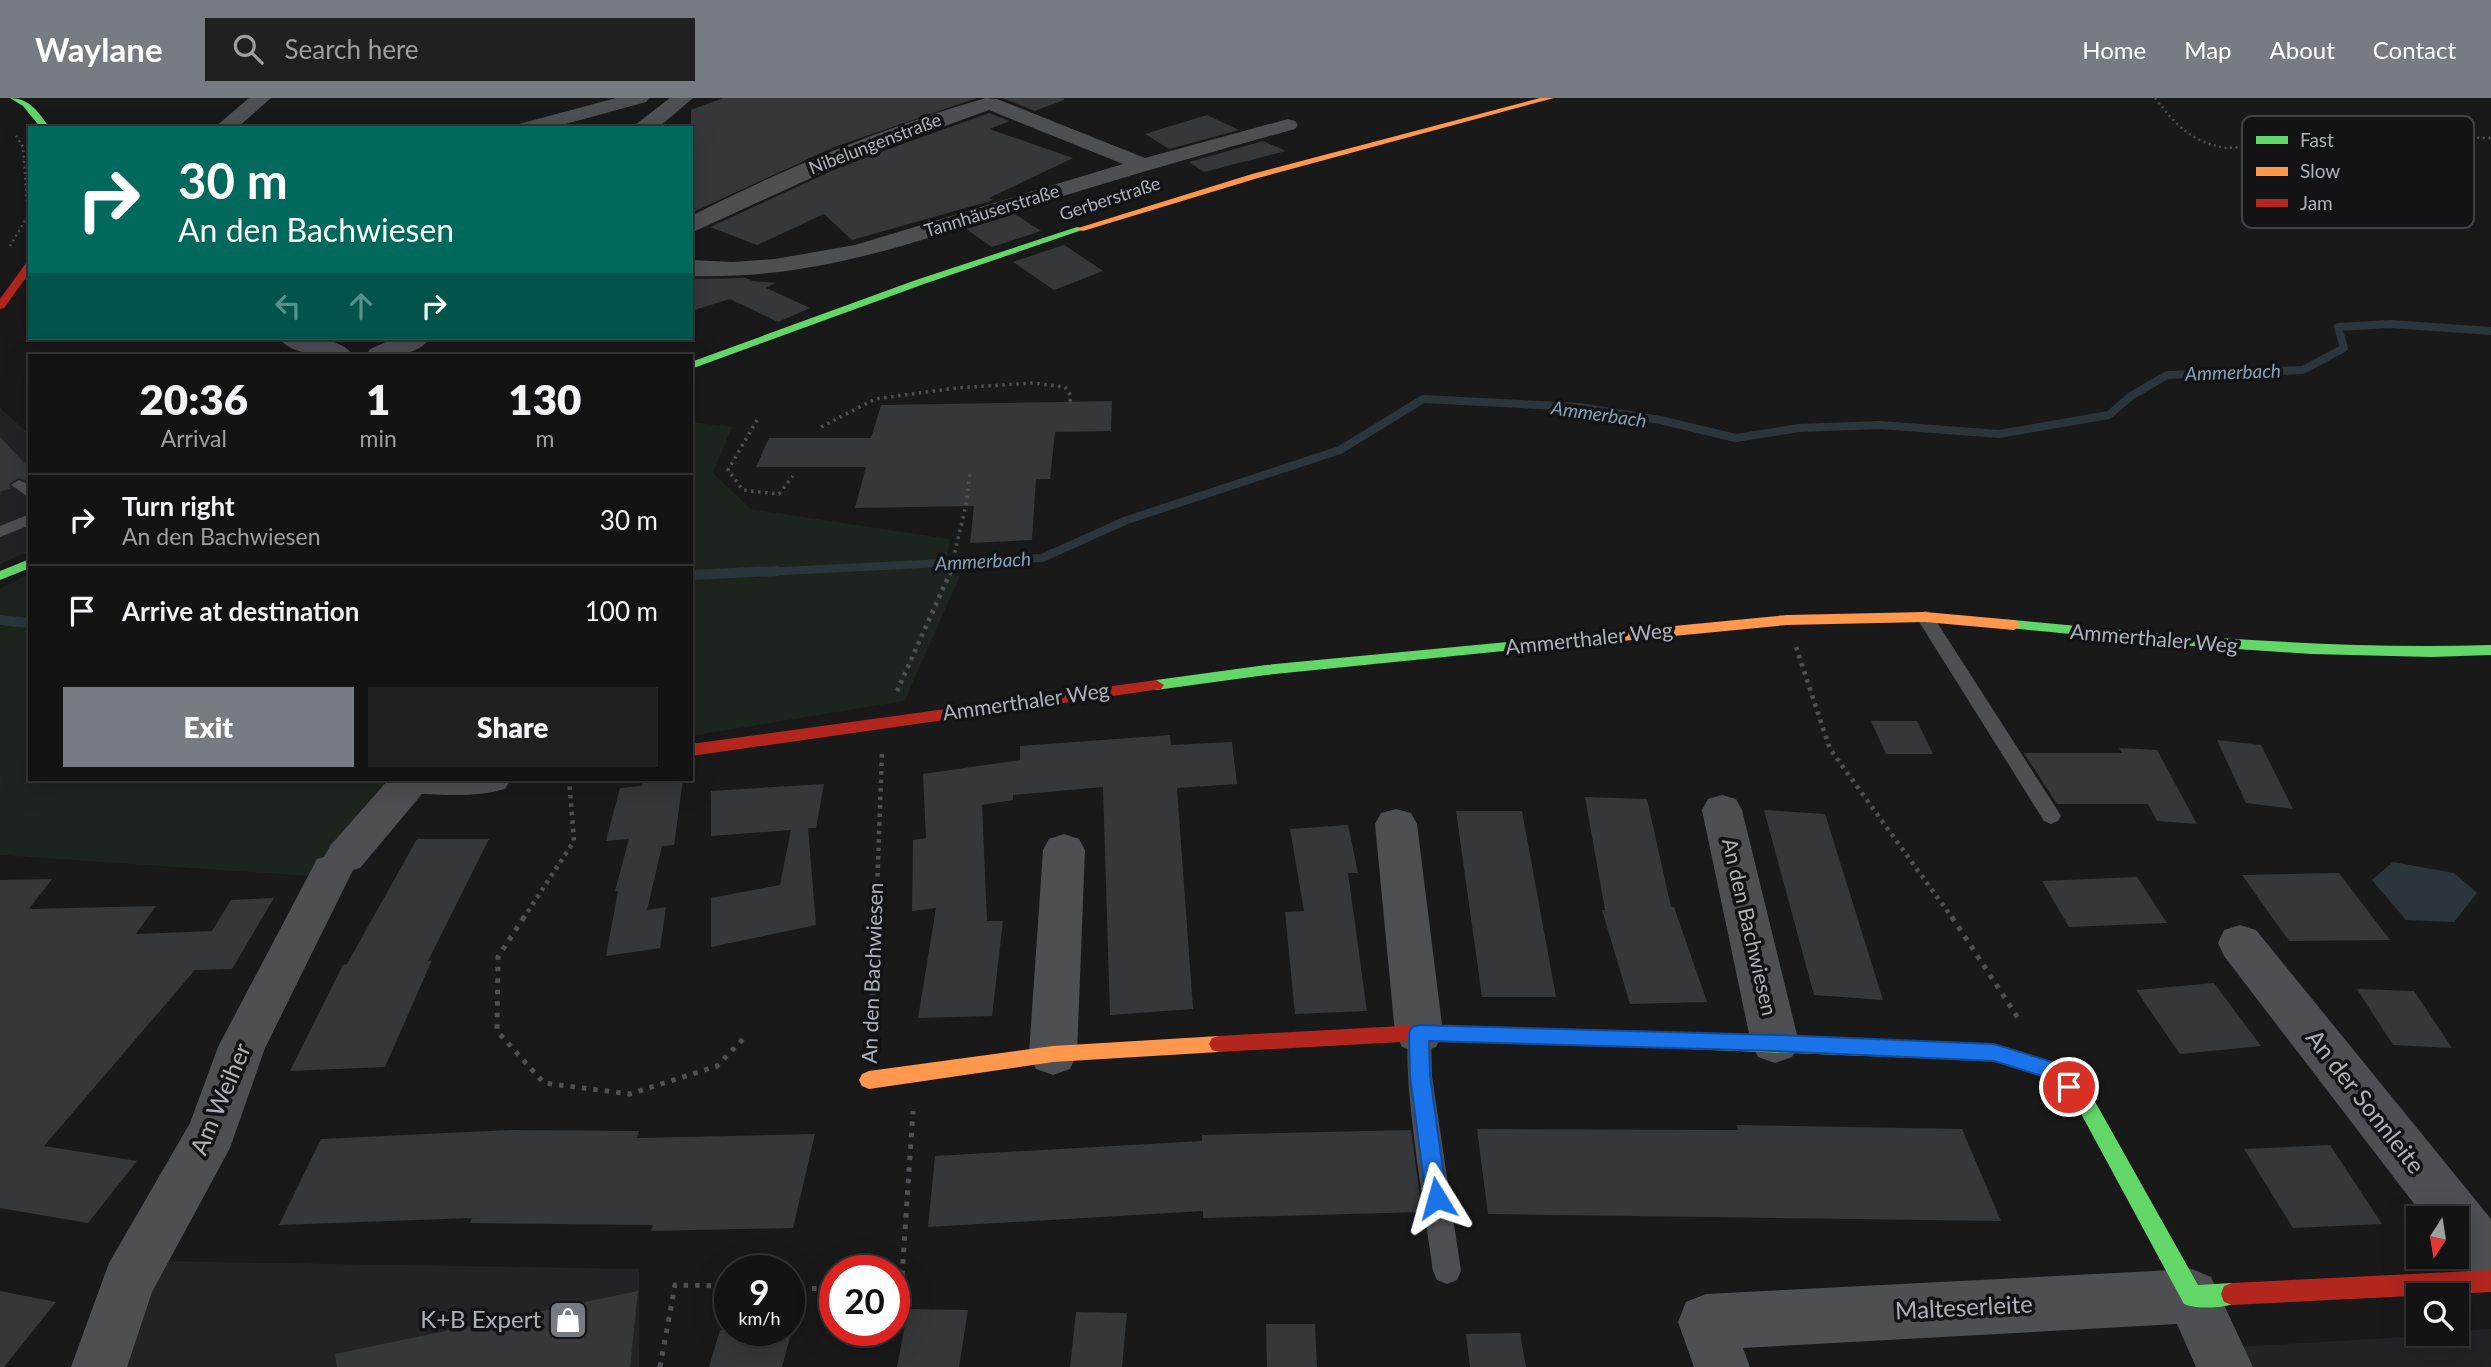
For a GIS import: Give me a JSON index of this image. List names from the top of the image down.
{
  "streets": {
    "street": [
      "Nibelungenstraße",
      "Gerberstraße",
      "Tannhäuserstraße",
      "Ammerthaler Weg",
      "An den Bachwiesen",
      "Am Weiher",
      "An der Sonnleite",
      "Malteserleite"
    ]
  },
  "crossings": [
    ["Nibelungenstraße", "Tannhäuserstraße"],
    ["Ammerthaler Weg", "An den Bachwiesen"],
    ["An den Bachwiesen", "Malteserleite"]
  ],
  "water": ["Ammerbach"],
  "places": {
    "shop": ["K+B Expert"]
  },
  "legend": ["Fast", "Slow", "Jam"],
  "north": "bottom",
  "page": {
    "header": "Waylane",
    "search": "Search here",
    "nav": [
      "Home",
      "Map",
      "About",
      "Contact"
    ],
    "turn": ["30 m", "An den Bachwiesen"],
    "eta": [
      "20:36",
      "Arrival",
      "1",
      "min",
      "130",
      "m"
    ],
    "list": [
      {
        "name": "Turn right",
        "note": "An den Bachwiesen",
        "value": "30 m"
      },
      {
        "name": "Arrive at destination",
        "value": "100 m"
      }
    ],
    "buttons": ["Exit", "Share"],
    "speed": "9 km/h",
    "limit": "20"
  }
}
